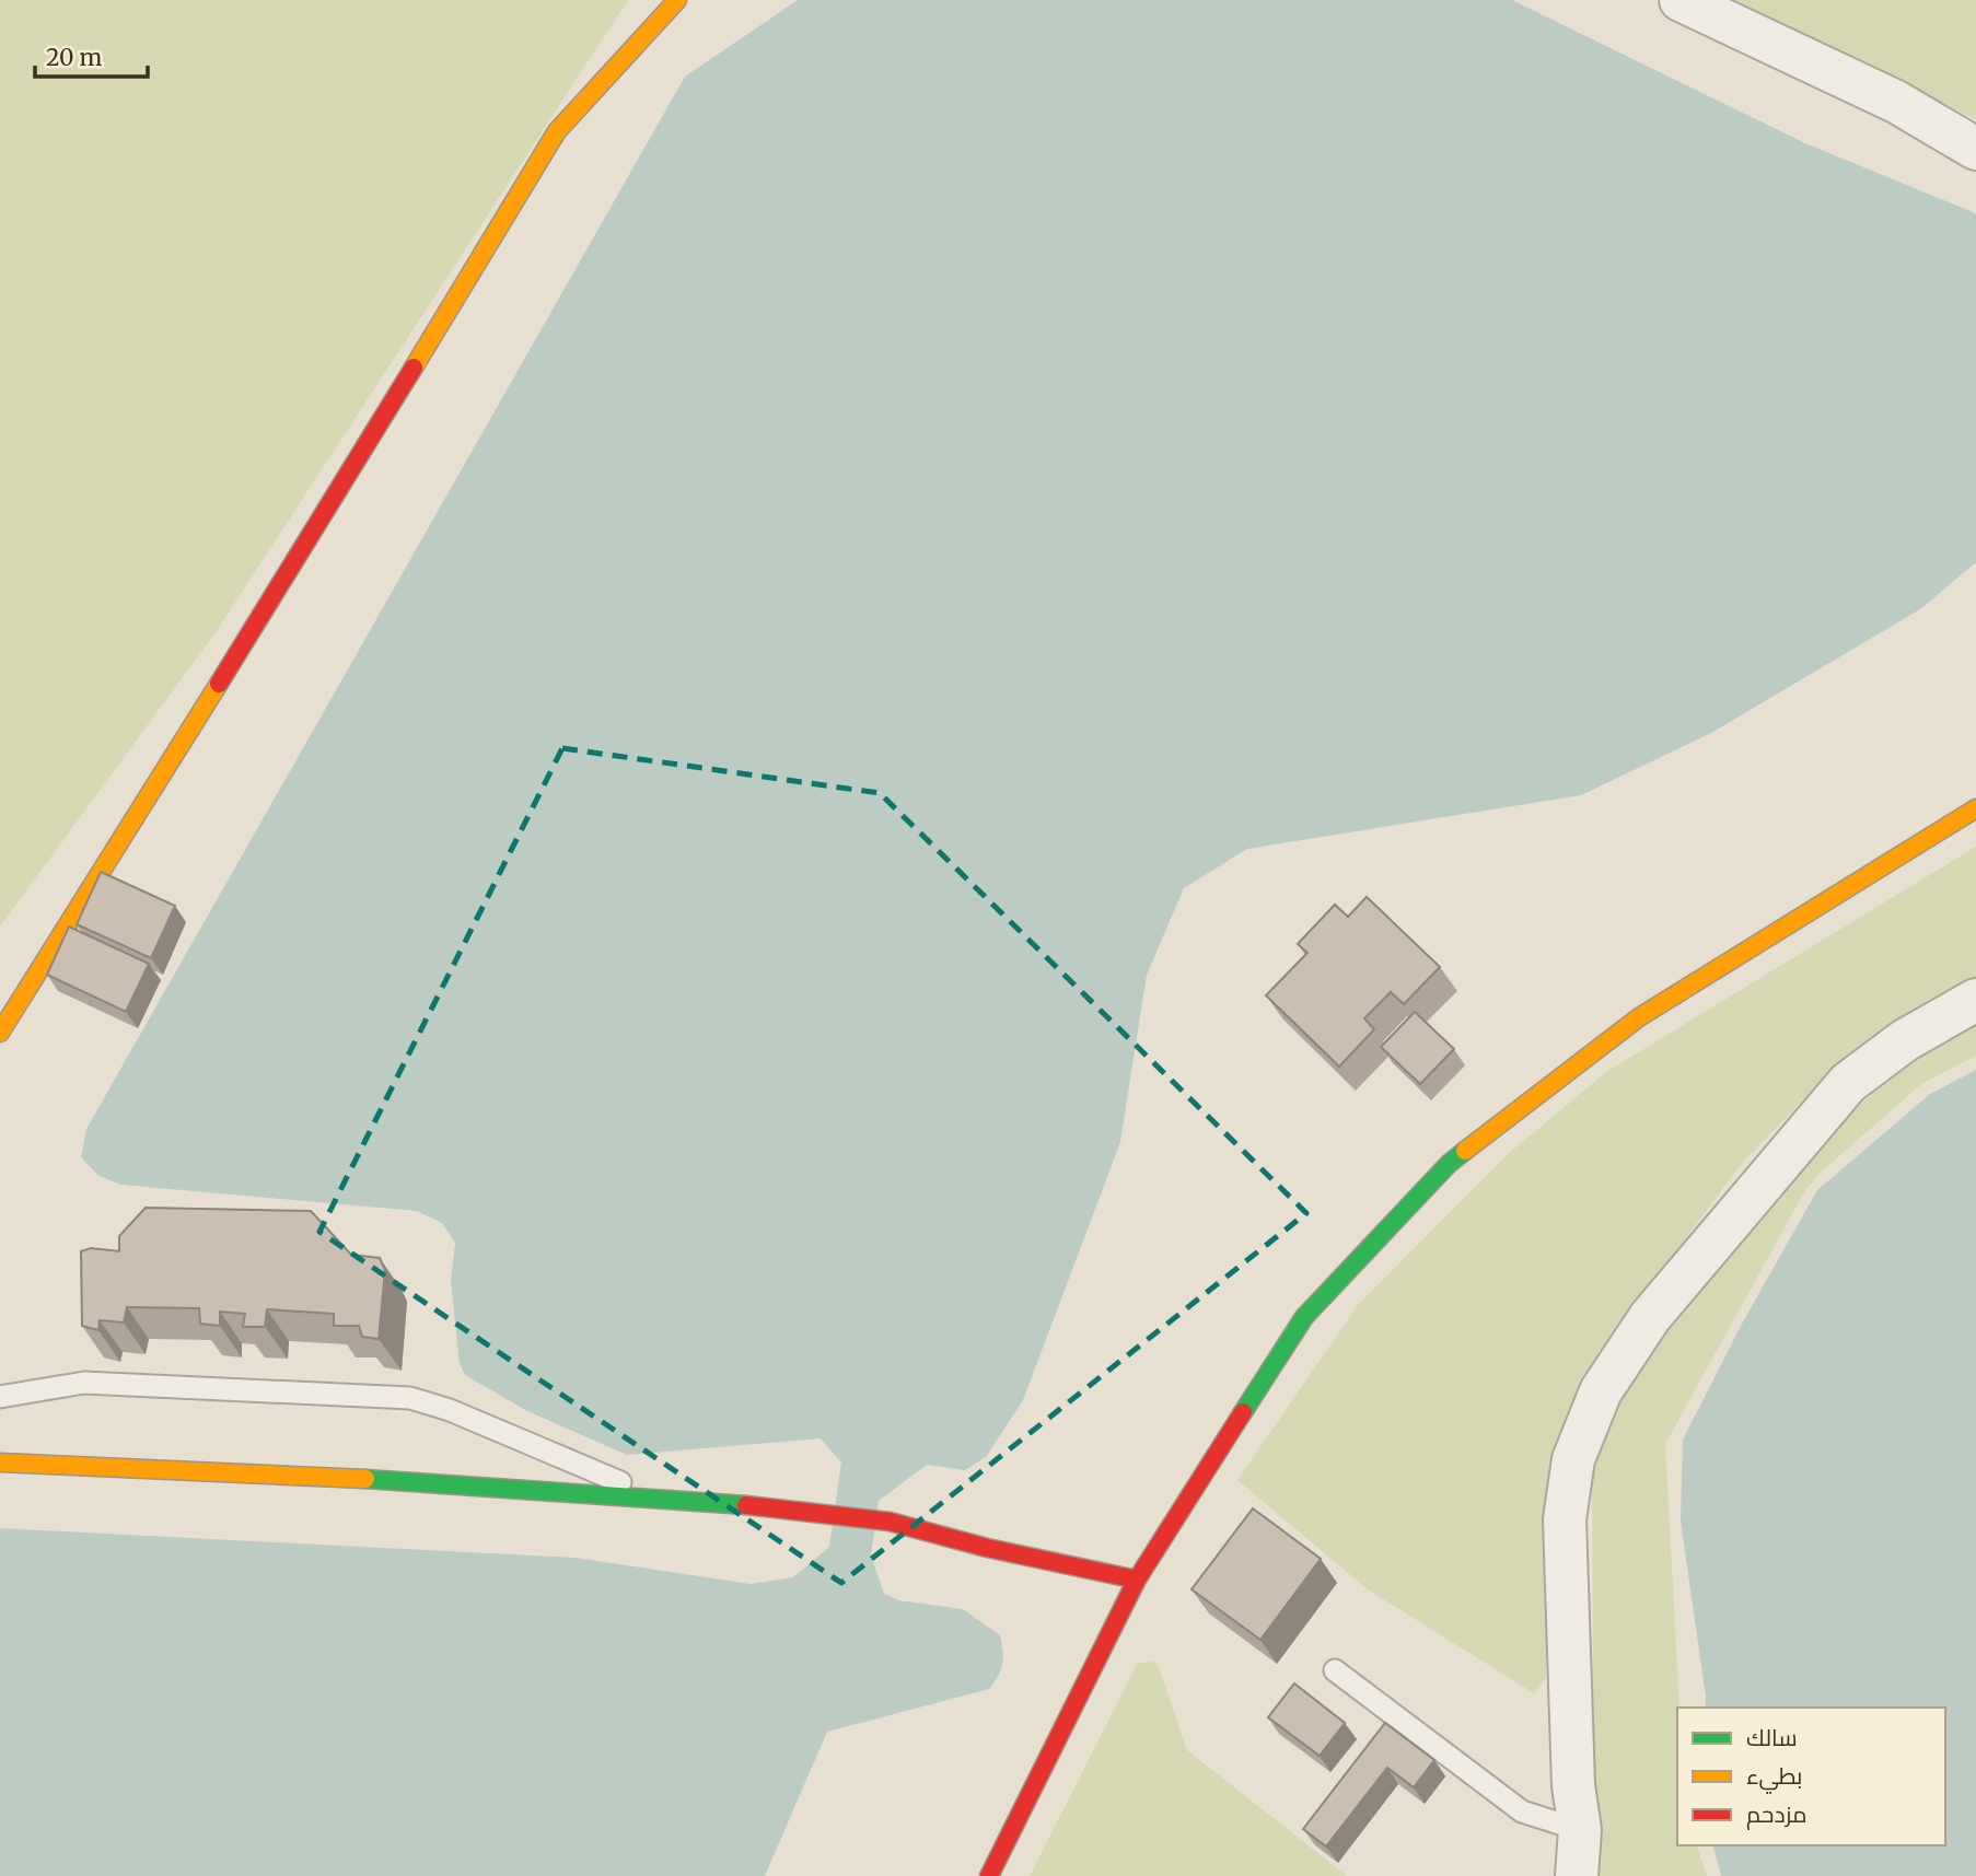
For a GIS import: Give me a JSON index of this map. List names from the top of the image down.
{
  "legend": ["سالك", "بطيء", "مزدحم"],
  "scale_bar": "20 m"
}
